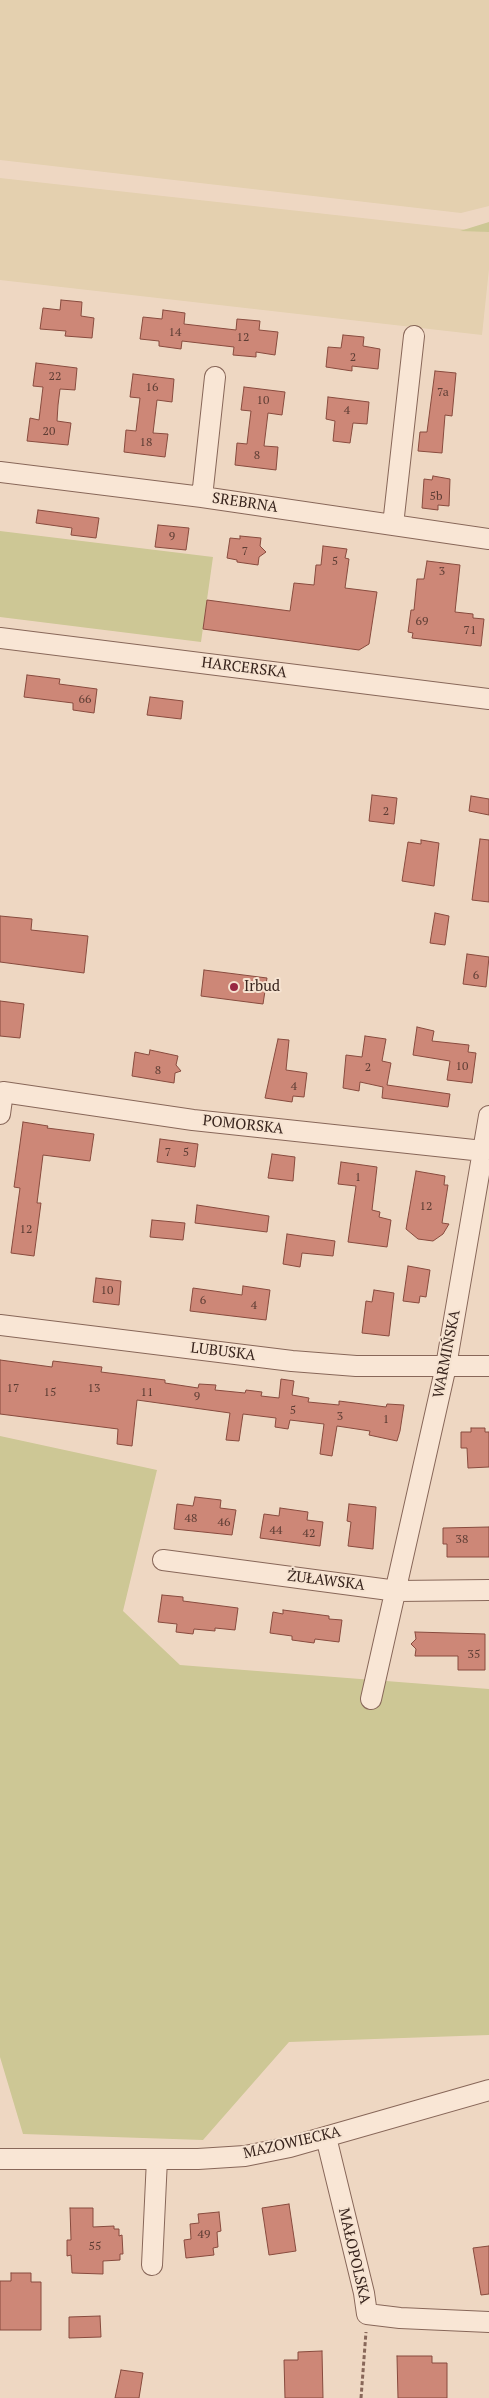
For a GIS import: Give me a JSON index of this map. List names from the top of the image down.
{
  "streets": {
    "street": [
      "SREBRNA",
      "HARCERSKA",
      "POMORSKA",
      "LUBUSKA",
      "WARMIŃSKA",
      "ŻUŁAWSKA",
      "MAZOWIECKA",
      "MAŁOPOLSKA"
    ]
  },
  "crossings": [
    ["POMORSKA", "WARMIŃSKA"],
    ["LUBUSKA", "WARMIŃSKA"],
    ["WARMIŃSKA", "ŻUŁAWSKA"],
    ["MAZOWIECKA", "MAŁOPOLSKA"]
  ],
  "places": ["Irbud"],
  "house_numbers": [
    "14",
    "12",
    "2",
    "22",
    "16",
    "7a",
    "10",
    "4",
    "20",
    "18",
    "8",
    "5b",
    "9",
    "7",
    "5",
    "3",
    "69",
    "71",
    "66",
    "2",
    "6",
    "10",
    "2",
    "8",
    "4",
    "7",
    "5",
    "1",
    "12",
    "12",
    "10",
    "6",
    "4",
    "17",
    "13",
    "15",
    "11",
    "9",
    "5",
    "3",
    "1",
    "48",
    "46",
    "44",
    "42",
    "38",
    "35",
    "49",
    "55"
  ]
}
